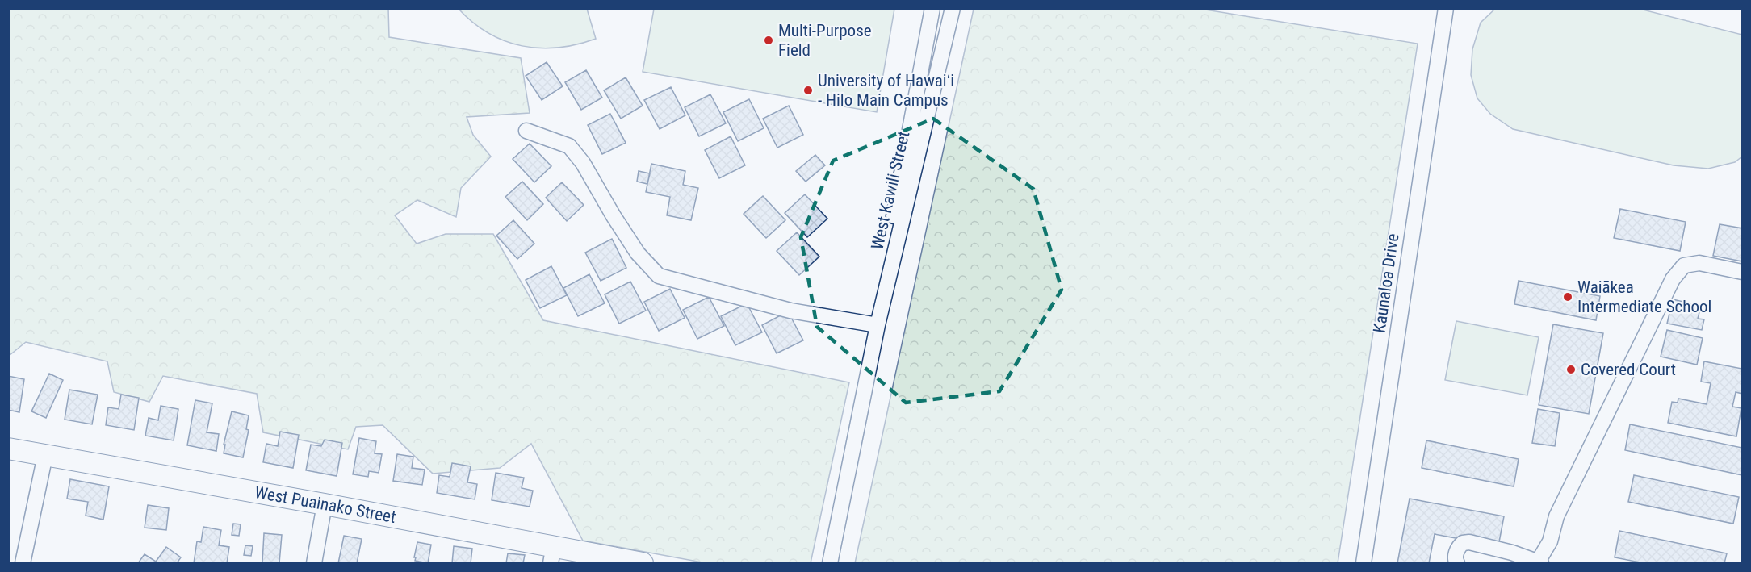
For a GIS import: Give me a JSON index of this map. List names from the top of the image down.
{
  "streets": {
    "highway": ["West Puainako Street"],
    "street": ["West Kawili Street", "Kaunaloa Drive"]
  },
  "places": [
    "Multi-Purpose Field",
    "University of Hawaiʻi - Hilo Main Campus",
    "Waiākea Intermediate School",
    "Covered Court"
  ]
}
